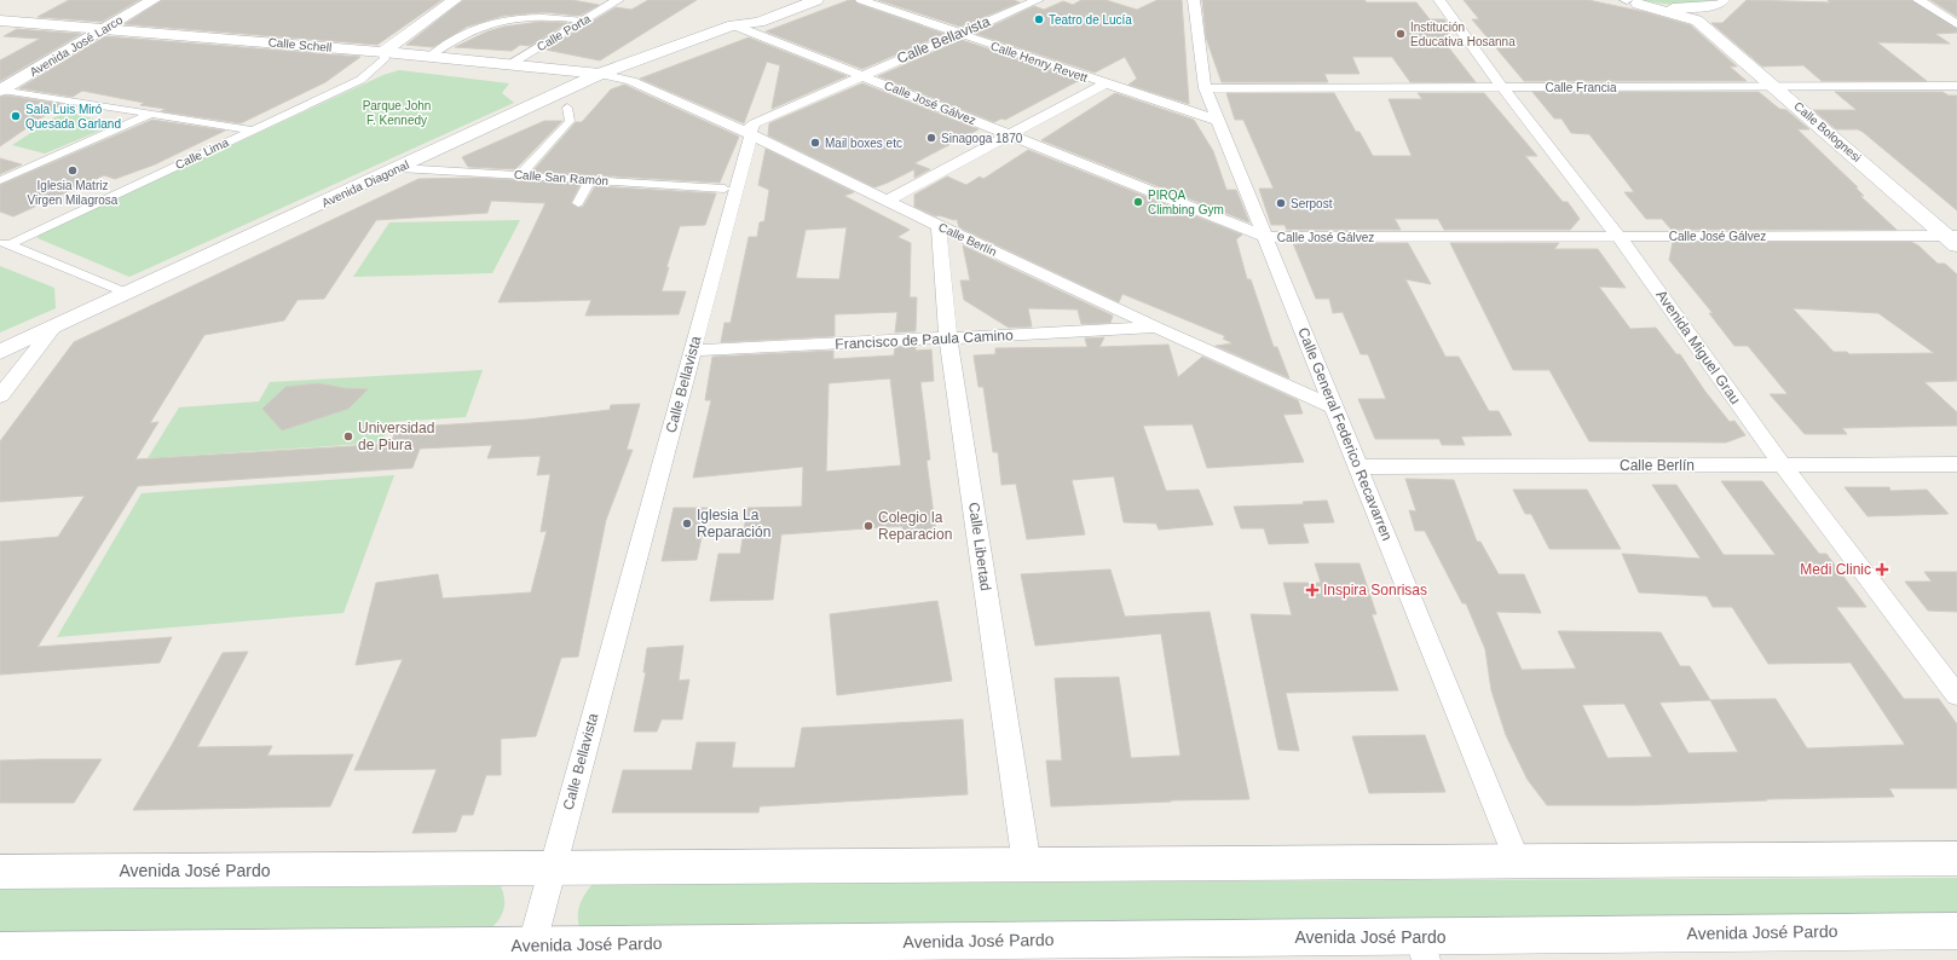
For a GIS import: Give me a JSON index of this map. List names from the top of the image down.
{
  "streets": {
    "main road": [
      "Calle Schell",
      "Avenida José Larco",
      "Calle Bolognesi",
      "Avenida Diagonal",
      "Avenida José Pardo"
    ],
    "street": [
      "Calle Porta",
      "Calle Bellavista",
      "Calle Henry Revett",
      "Calle Francia",
      "Calle José Gálvez",
      "Calle Lima",
      "Calle San Ramón",
      "Calle Berlín",
      "Francisco de Paula Camino",
      "Avenida Miguel Grau",
      "Calle General Federico Recavarren",
      "Calle Libertad"
    ]
  },
  "crossings": [
    ["Calle Porta", "Calle Schell"],
    ["Calle Bellavista", "Calle Henry Revett"],
    ["Calle Bellavista", "Calle José Gálvez"],
    ["Calle Bellavista", "Calle Berlín"],
    ["Calle Bellavista", "Francisco de Paula Camino"],
    ["Calle Bellavista", "Avenida José Pardo"],
    ["Calle Schell", "Avenida José Larco"],
    ["Calle Schell", "Calle Lima"],
    ["Calle Schell", "Avenida Diagonal"],
    ["Calle Schell", "Calle Berlín"],
    ["Calle Henry Revett", "Calle General Federico Recavarren"],
    ["Calle Francia", "Calle Bolognesi"],
    ["Calle Francia", "Avenida Miguel Grau"],
    ["Calle Francia", "Calle General Federico Recavarren"],
    ["Calle José Gálvez", "Calle Bolognesi"],
    ["Calle José Gálvez", "Avenida Diagonal"],
    ["Calle José Gálvez", "Avenida Miguel Grau"],
    ["Calle José Gálvez", "Calle General Federico Recavarren"],
    ["Calle San Ramón", "Avenida Diagonal"],
    ["Avenida Diagonal", "Calle Berlín"],
    ["Calle Berlín", "Francisco de Paula Camino"],
    ["Calle Berlín", "Avenida Miguel Grau"],
    ["Calle Berlín", "Calle General Federico Recavarren"],
    ["Calle Berlín", "Calle Libertad"],
    ["Francisco de Paula Camino", "Calle Libertad"],
    ["Calle General Federico Recavarren", "Avenida José Pardo"],
    ["Calle Libertad", "Avenida José Pardo"]
  ],
  "parks": ["Parque John F. Kennedy"],
  "places": {
    "other": [
      "Teatro de Lucía",
      "Institución Educativa Hosanna",
      "Sala Luis Miró Quesada Garland",
      "Sinagoga 1870",
      "Mail boxes etc",
      "Iglesia Matriz Virgen Milagrosa",
      "PIRQA Climbing Gym",
      "Serpost",
      "Universidad de Piura",
      "Iglesia La Reparación",
      "Colegio la Reparacion"
    ],
    "health": ["Medi Clinic", "Inspira Sonrisas"]
  }
}
